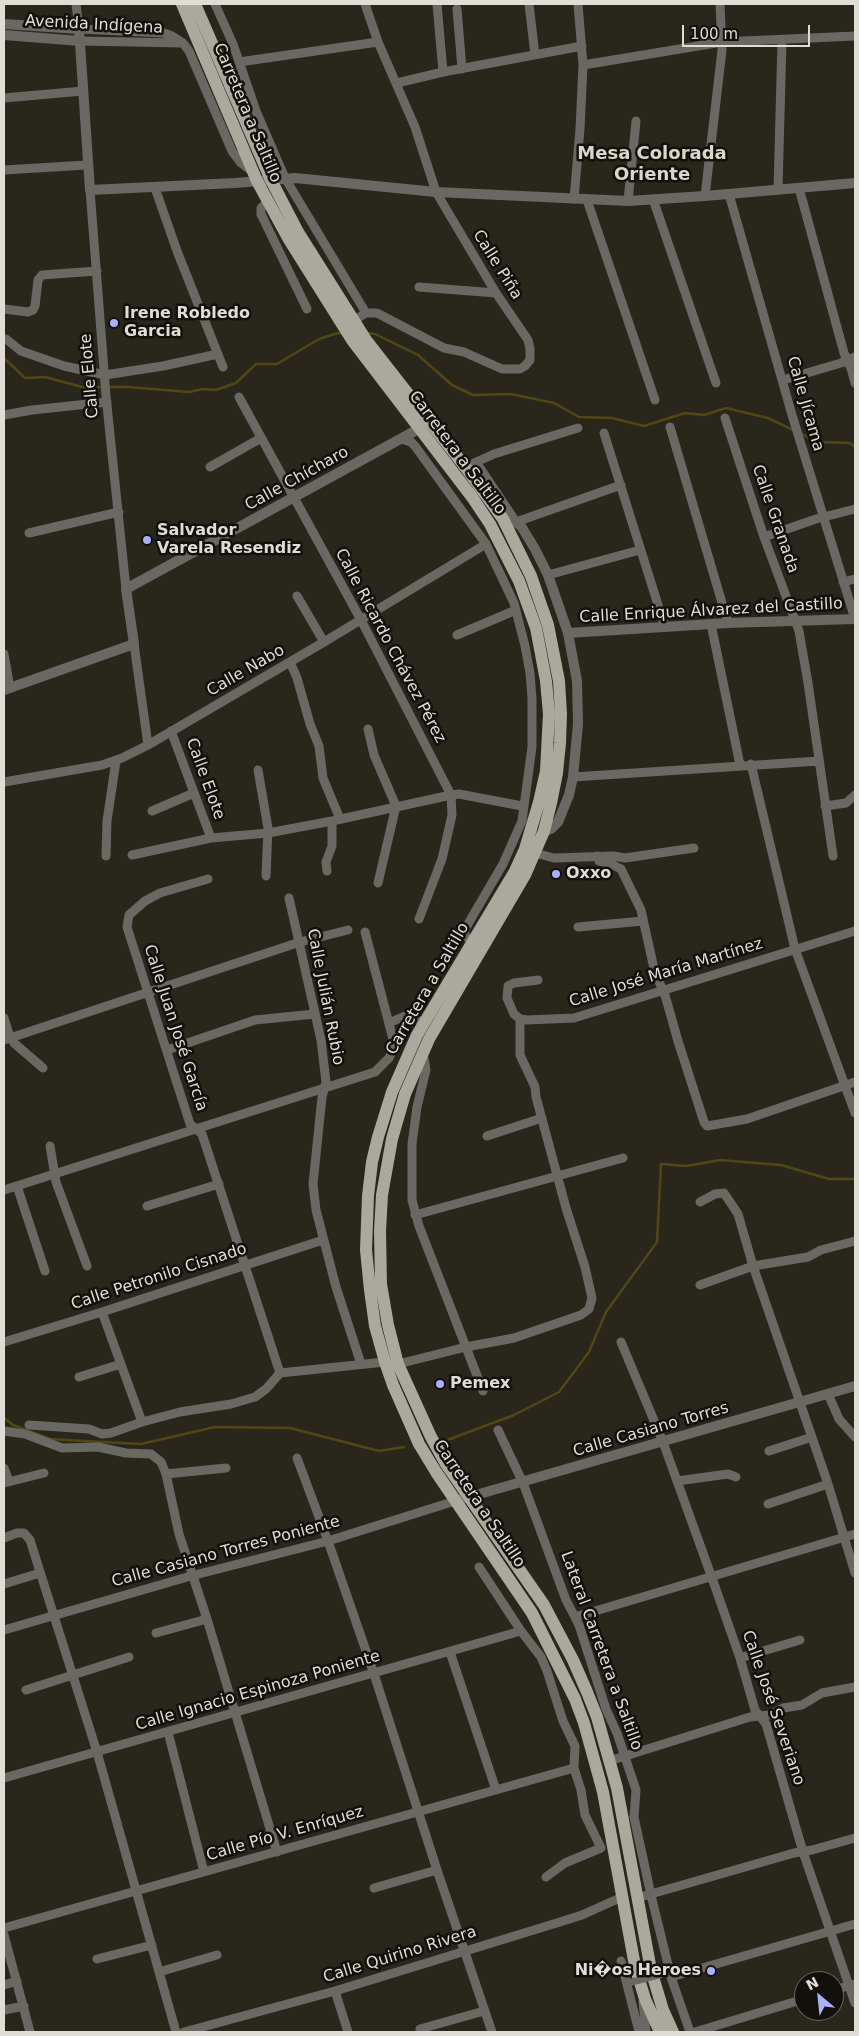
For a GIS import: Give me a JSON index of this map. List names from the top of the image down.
{
  "streets": {
    "main road": ["Carretera a Saltillo"],
    "street": [
      "Avenida Indígena",
      "Calle Piña",
      "Calle Elote",
      "Calle Jícama",
      "Calle Chícharo",
      "Calle Granada",
      "Calle Enrique Álvarez del Castillo",
      "Calle Ricardo Chávez Pérez",
      "Calle Nabo",
      "Calle José María Martínez",
      "Calle Julián Rubio",
      "Calle Juan José García",
      "Calle Petronilo Cisnado",
      "Calle Casiano Torres",
      "Calle Casiano Torres Poniente",
      "Lateral Carretera a Saltillo",
      "Calle Ignacio Espinoza Poniente",
      "Calle José Severiano",
      "Calle Pío V. Enríquez",
      "Calle Quirino Rivera"
    ]
  },
  "crossings": [
    ["Avenida Indígena", "Carretera a Saltillo"],
    ["Avenida Indígena", "Calle Elote"],
    ["Carretera a Saltillo", "Calle Chícharo"],
    ["Carretera a Saltillo", "Calle Casiano Torres"],
    ["Carretera a Saltillo", "Calle Casiano Torres Poniente"],
    ["Carretera a Saltillo", "Calle Quirino Rivera"],
    ["Calle Elote", "Calle Chícharo"],
    ["Calle Elote", "Calle Nabo"],
    ["Calle Jícama", "Calle Enrique Álvarez del Castillo"],
    ["Calle Chícharo", "Calle Ricardo Chávez Pérez"],
    ["Calle Granada", "Calle Enrique Álvarez del Castillo"],
    ["Calle Ricardo Chávez Pérez", "Calle Nabo"],
    ["Calle Julián Rubio", "Calle Petronilo Cisnado"],
    ["Calle Juan José García", "Calle Petronilo Cisnado"],
    ["Calle Casiano Torres", "Calle Casiano Torres Poniente"],
    ["Calle Casiano Torres", "Lateral Carretera a Saltillo"],
    ["Calle Casiano Torres", "Calle José Severiano"]
  ],
  "districts": ["Mesa Colorada Oriente"],
  "places": [
    "Irene Robledo Garcia",
    "Salvador Varela Resendiz",
    "Oxxo",
    "Pemex",
    "Ni�os Heroes"
  ],
  "scale_bar": "100 m",
  "north": "top left"
}
